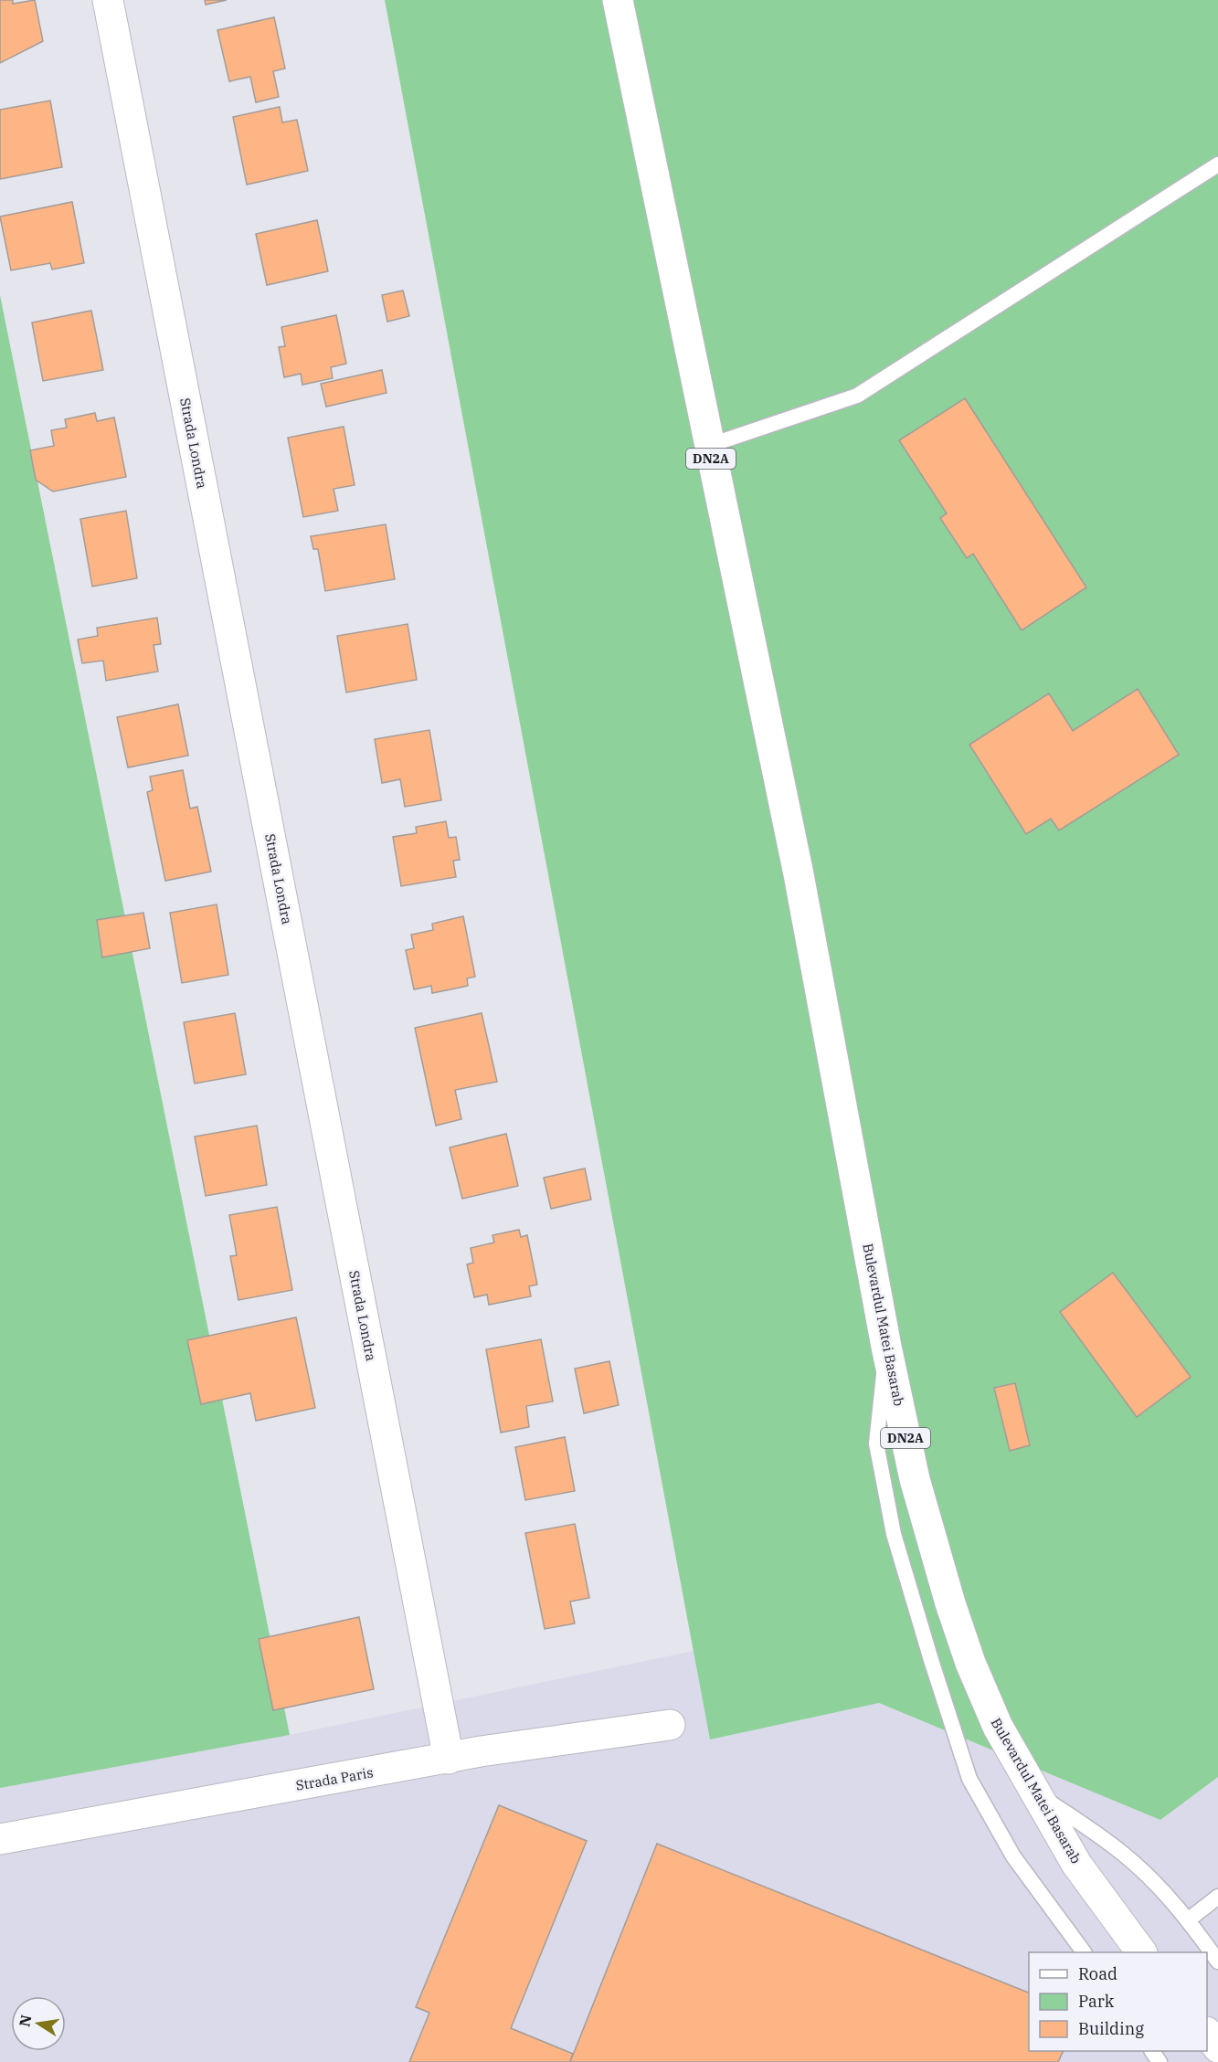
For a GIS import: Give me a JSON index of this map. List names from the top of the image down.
{
  "streets": {
    "main road": [
      "Strada Londra",
      "DN2A",
      "Bulevardul Matei Basarab",
      "Strada Paris"
    ]
  },
  "crossings": [
    ["Strada Londra", "Strada Paris"],
    ["DN2A", "Bulevardul Matei Basarab"]
  ],
  "legend": ["Road", "Park", "Building"],
  "north": "left"
}
